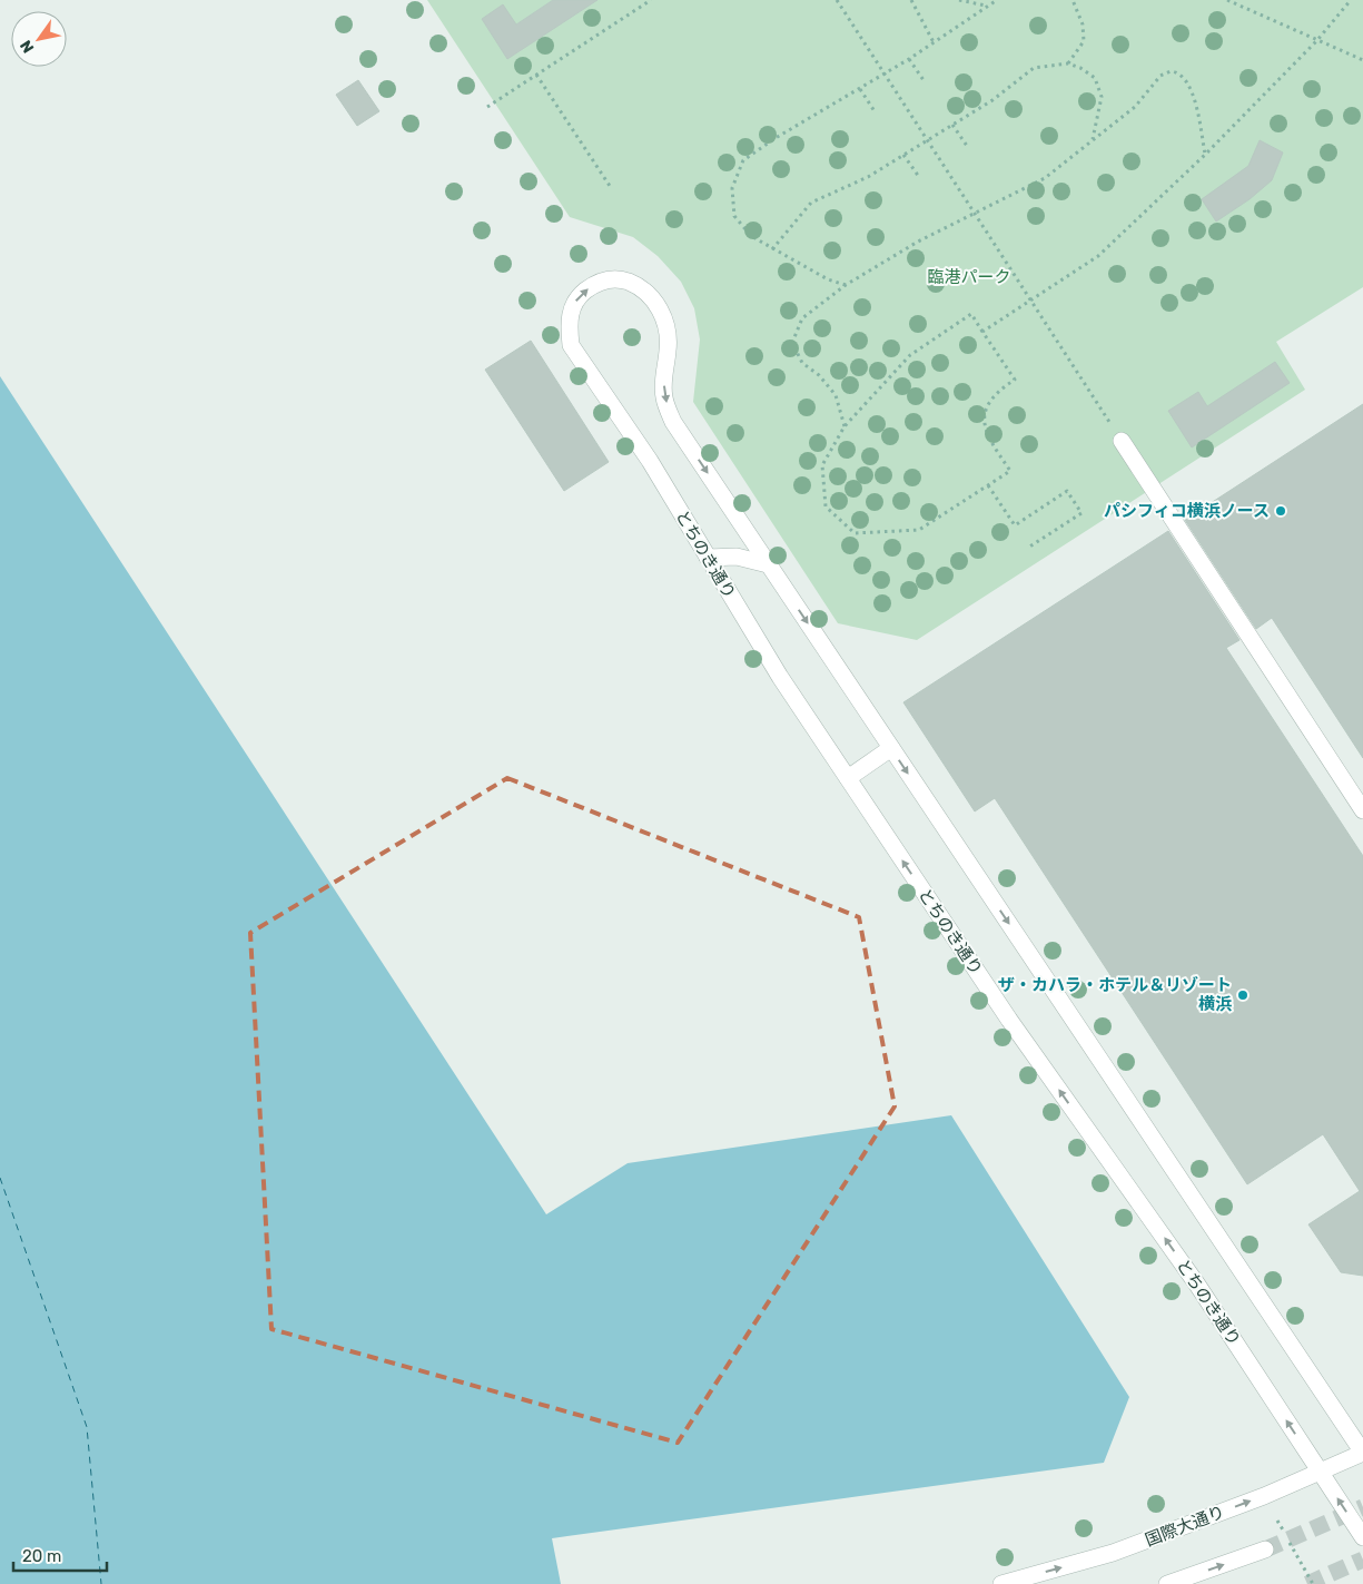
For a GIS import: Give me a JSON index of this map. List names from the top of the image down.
{
  "streets": {
    "street": ["とちのき通り", "国際大通り"]
  },
  "crossings": [
    ["とちのき通り", "国際大通り"]
  ],
  "parks": ["臨港パーク"],
  "places": ["パシフィコ横浜ノース", "ザ・カハラ・ホテル＆リゾート 横浜"],
  "scale_bar": "20 m",
  "north": "bottom left"
}
